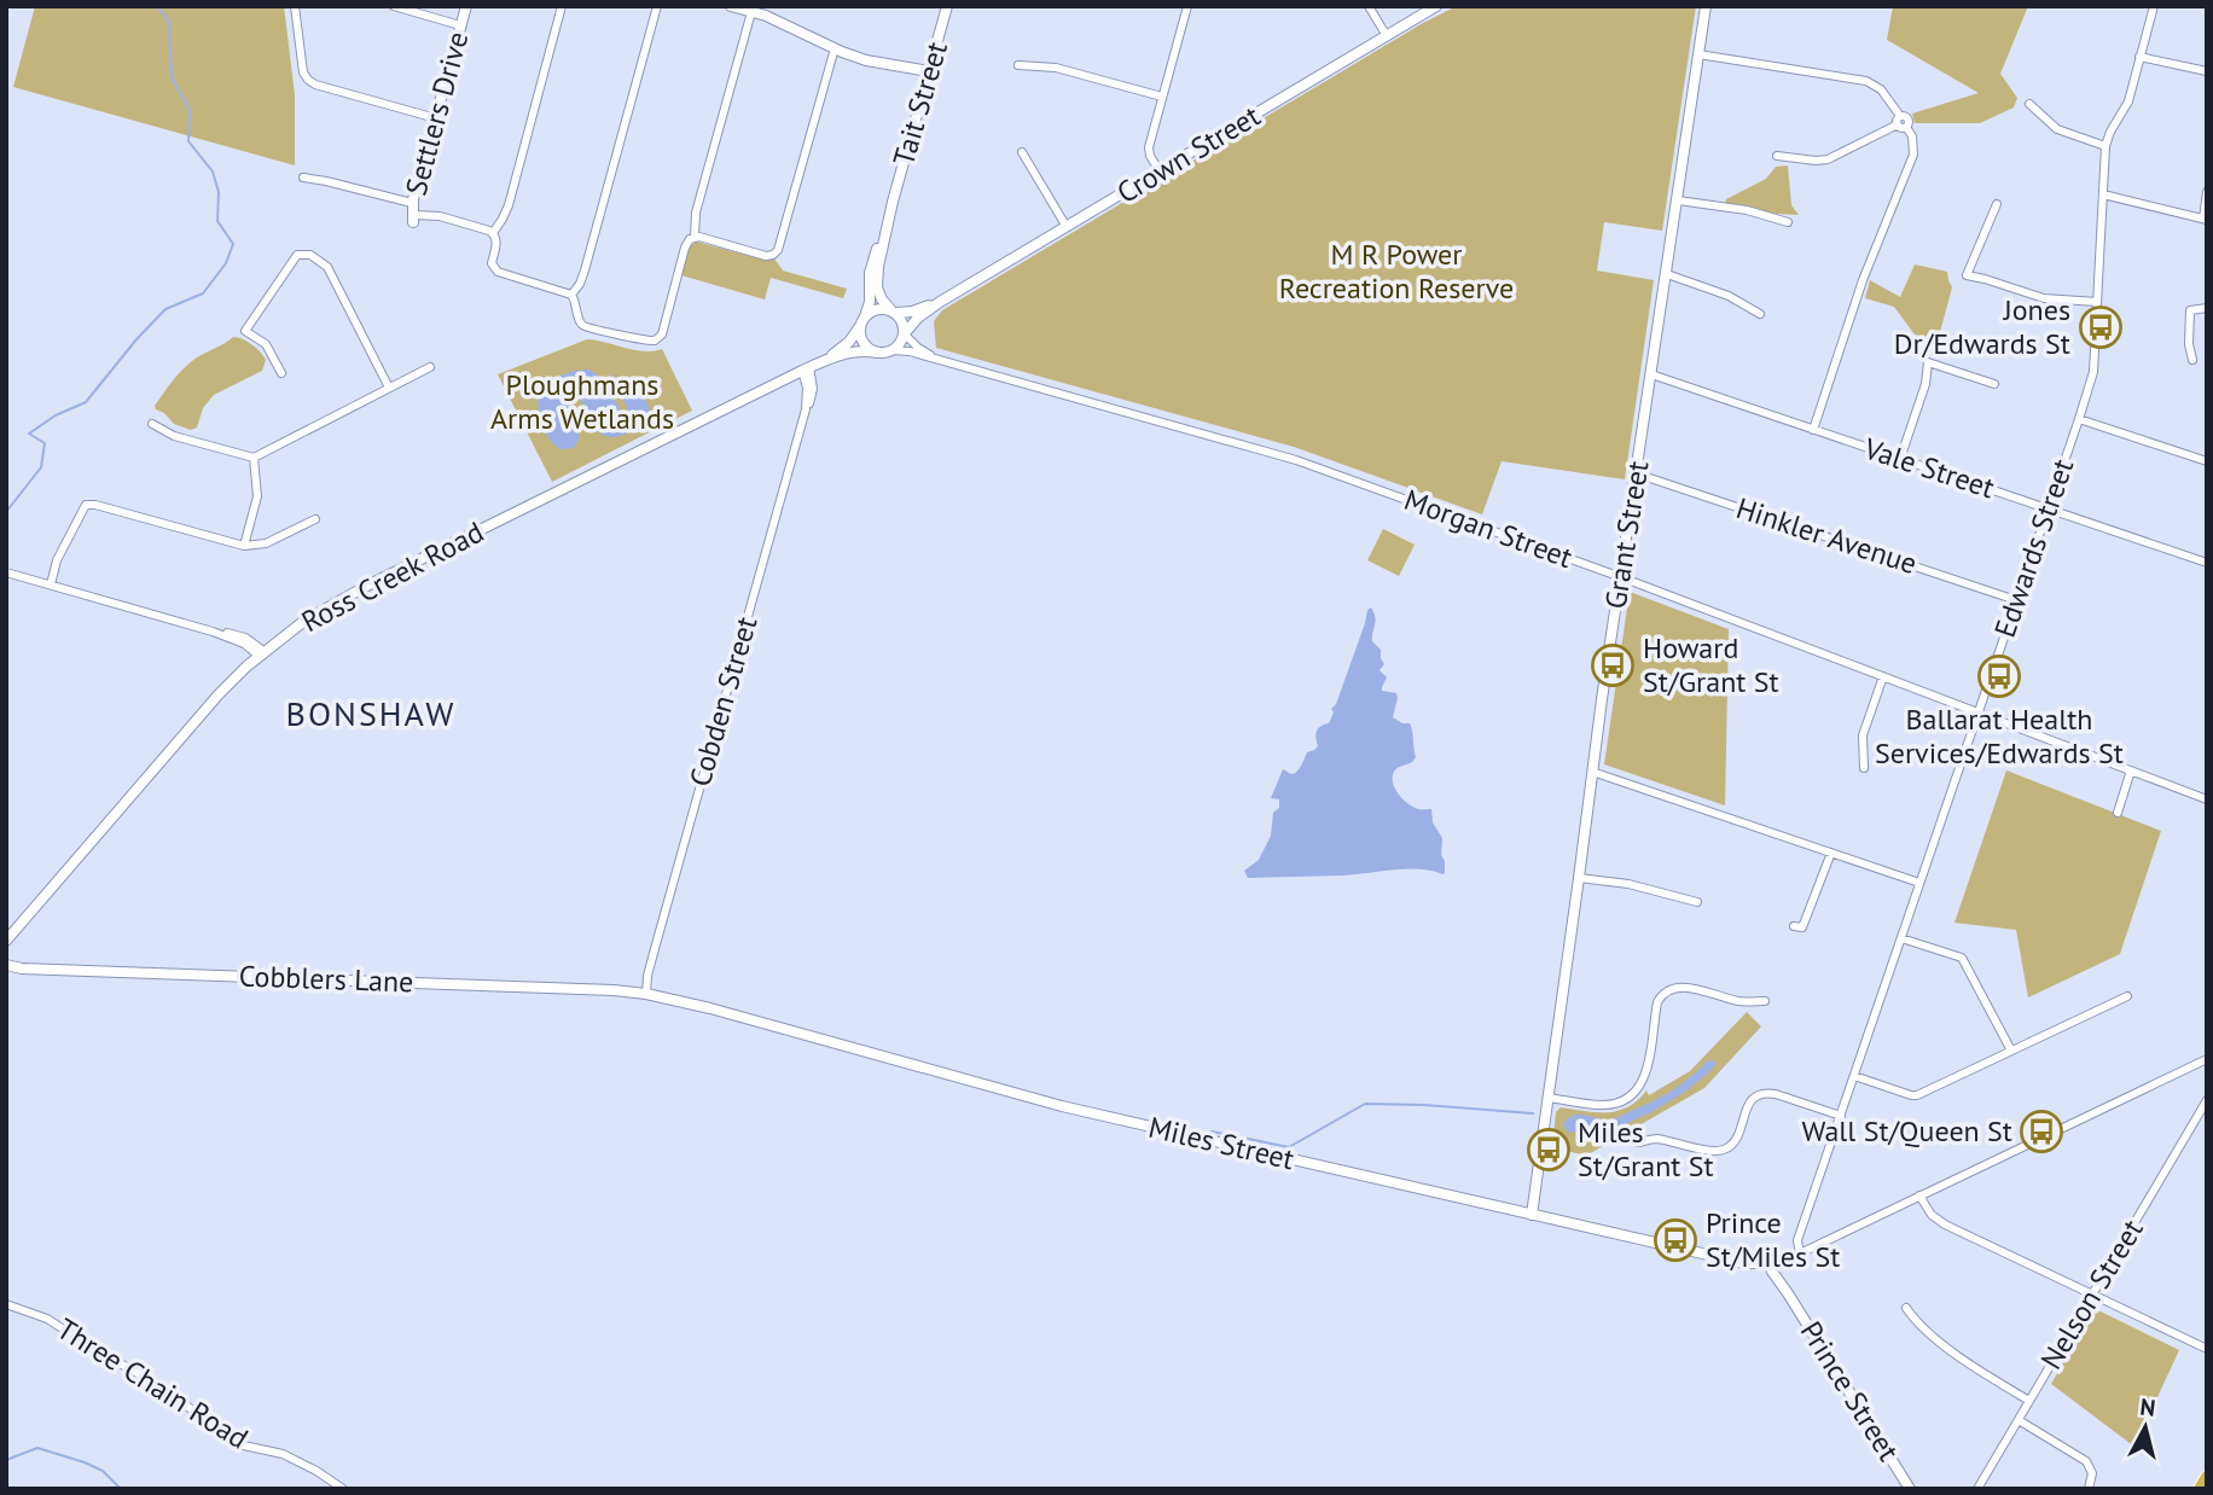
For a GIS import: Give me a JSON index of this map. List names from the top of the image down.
{
  "streets": {
    "street": [
      "Tait Street",
      "Settlers Drive",
      "Crown Street",
      "Vale Street",
      "Morgan Street",
      "Grant Street",
      "Hinkler Avenue",
      "Edwards Street",
      "Ross Creek Road",
      "Cobden Street",
      "Cobblers Lane",
      "Miles Street",
      "Nelson Street",
      "Three Chain Road",
      "Prince Street"
    ]
  },
  "crossings": [
    ["Tait Street", "Crown Street"],
    ["Tait Street", "Morgan Street"],
    ["Crown Street", "Morgan Street"],
    ["Vale Street", "Grant Street"],
    ["Vale Street", "Edwards Street"],
    ["Morgan Street", "Grant Street"],
    ["Morgan Street", "Edwards Street"],
    ["Grant Street", "Hinkler Avenue"],
    ["Grant Street", "Miles Street"],
    ["Hinkler Avenue", "Edwards Street"],
    ["Edwards Street", "Miles Street"],
    ["Ross Creek Road", "Cobden Street"],
    ["Cobden Street", "Cobblers Lane"],
    ["Cobden Street", "Miles Street"],
    ["Cobblers Lane", "Miles Street"],
    ["Miles Street", "Prince Street"]
  ],
  "districts": ["BONSHAW"],
  "parks": ["M R Power Recreation Reserve", "Ploughmans Arms Wetlands"],
  "places": {
    "bus stop": [
      "Jones Dr/Edwards St",
      "Howard St/Grant St",
      "Ballarat Health Services/Edwards St",
      "Wall St/Queen St",
      "Miles St/Grant St",
      "Prince St/Miles St"
    ]
  },
  "north": "top"
}
